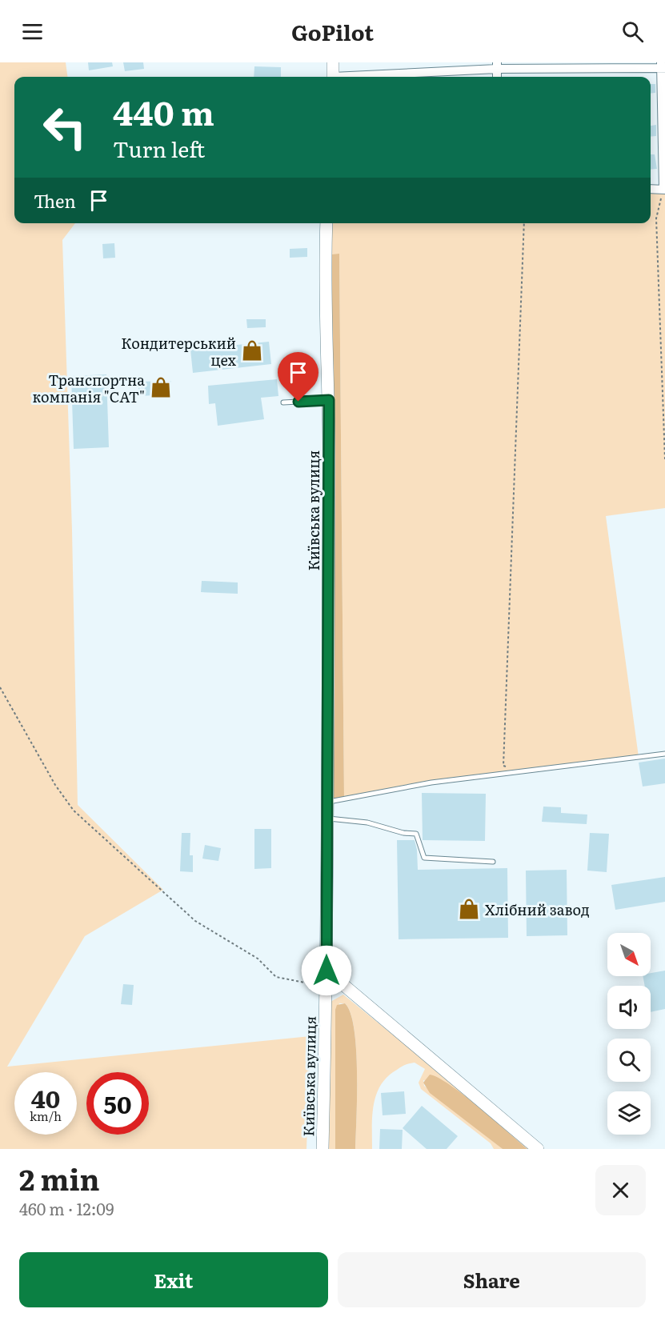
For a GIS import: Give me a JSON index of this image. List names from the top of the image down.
{
  "streets": {
    "main road": ["Київська вулиця"]
  },
  "places": {
    "shop": ["Кондитерський цех", "Транспортна компанія \"САТ\"", "Хлібний завод"]
  },
  "north": "bottom right",
  "page": {
    "header": "GoPilot",
    "turn": ["440 m", "Turn left"],
    "then": "Then",
    "speed": "40 km/h",
    "limit": "50",
    "heading": ["2 min", "460 m · 12:09"],
    "buttons": ["Exit", "Share"]
  }
}
